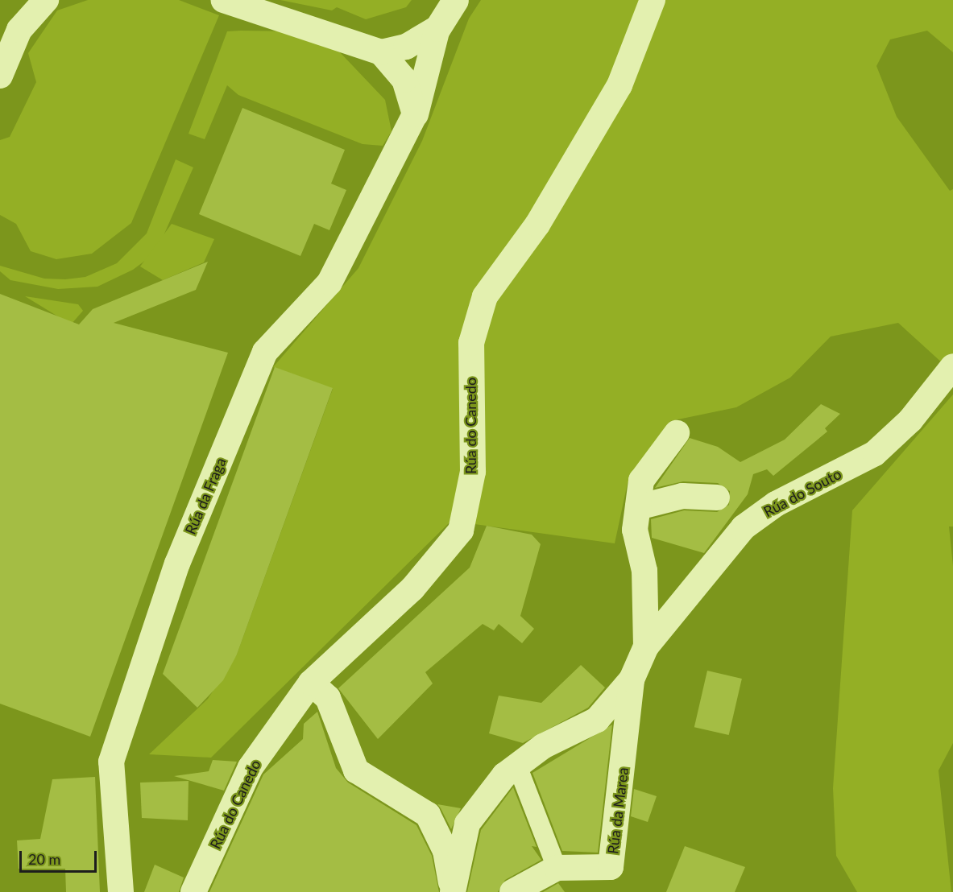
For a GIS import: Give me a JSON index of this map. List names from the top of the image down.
{
  "streets": {
    "street": [
      "Rúa do Canedo",
      "Rúa do Souto",
      "Rúa da Fraga",
      "Rúa da Marea"
    ]
  },
  "crossings": [
    ["Rúa do Souto", "Rúa da Marea"]
  ],
  "scale_bar": "20 m"
}
